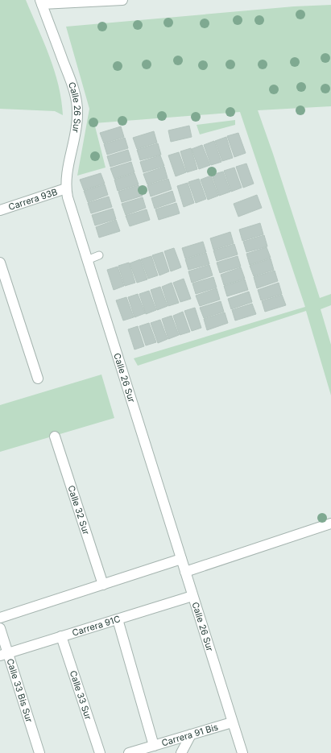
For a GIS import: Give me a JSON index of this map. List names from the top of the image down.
{
  "streets": {
    "street": [
      "Calle 26 Sur",
      "Carrera 93B",
      "Calle 32 Sur",
      "Carrera 91C",
      "Calle 33 Bis Sur",
      "Calle 33 Sur",
      "Carrera 91 Bis"
    ]
  },
  "crossings": [
    ["Calle 26 Sur", "Carrera 93B"],
    ["Calle 26 Sur", "Carrera 91C"],
    ["Calle 26 Sur", "Carrera 91 Bis"],
    ["Carrera 91C", "Calle 33 Bis Sur"],
    ["Carrera 91C", "Calle 33 Sur"]
  ]
}
